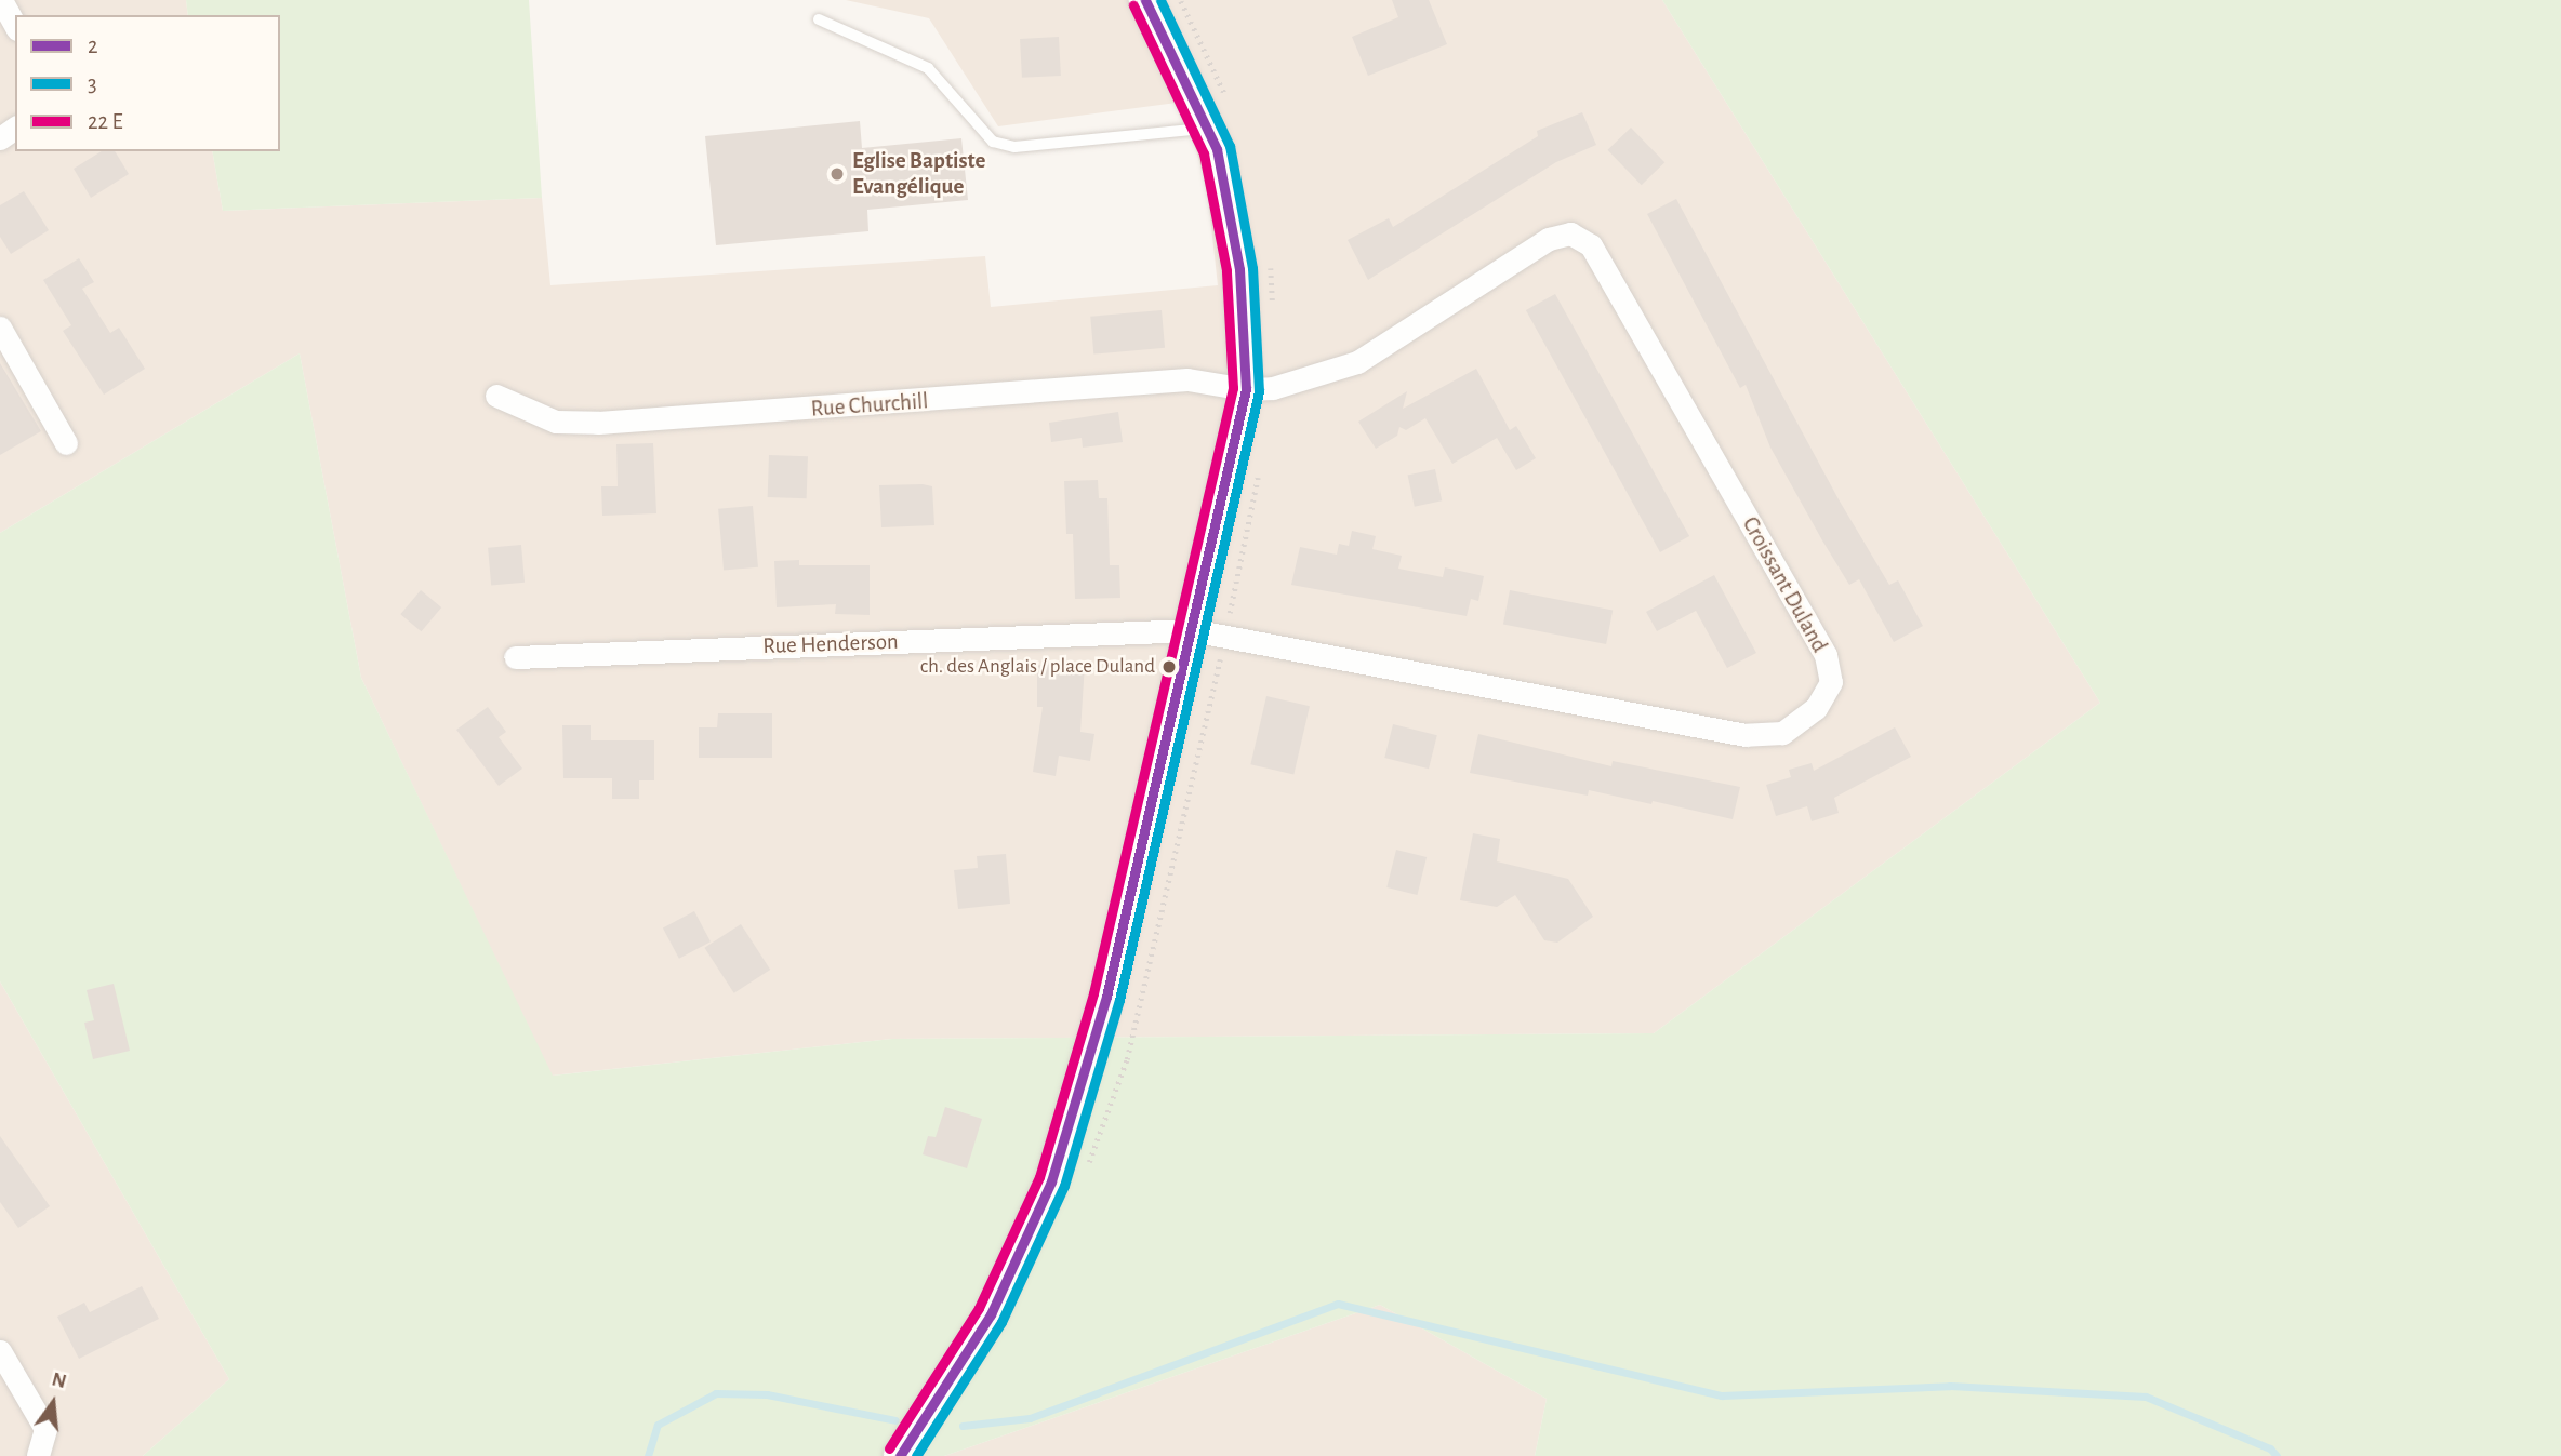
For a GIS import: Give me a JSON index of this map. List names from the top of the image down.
{
  "streets": {
    "street": ["Rue Churchill", "Croissant Duland", "Rue Henderson"]
  },
  "crossings": [
    ["Rue Churchill", "Croissant Duland"],
    ["Croissant Duland", "Rue Henderson"]
  ],
  "places": ["Eglise Baptiste Evangélique", "ch. des Anglais / place Duland"],
  "lines": ["transit line 2", "transit line 3"],
  "legend": ["2", "3", "22 E"],
  "north": "top"
}
